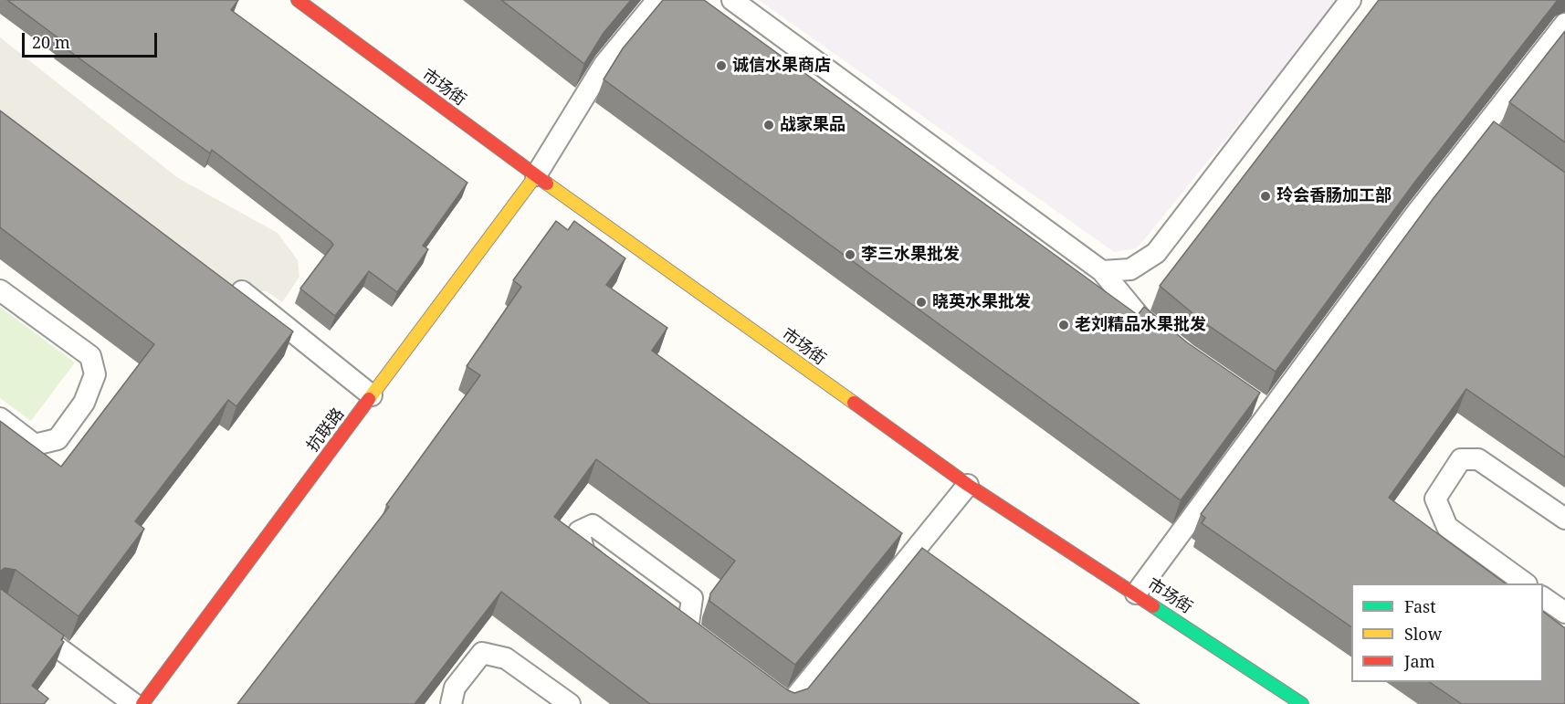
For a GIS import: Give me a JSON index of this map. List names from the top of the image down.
{
  "streets": {
    "street": ["市场街", "抗联路"]
  },
  "crossings": [
    ["市场街", "抗联路"]
  ],
  "places": [
    "诚信水果商店",
    "战家果品",
    "玲会香肠加工部",
    "李三水果批发",
    "晓英水果批发",
    "老刘精品水果批发"
  ],
  "legend": ["Fast", "Slow", "Jam"],
  "scale_bar": "20 m"
}
